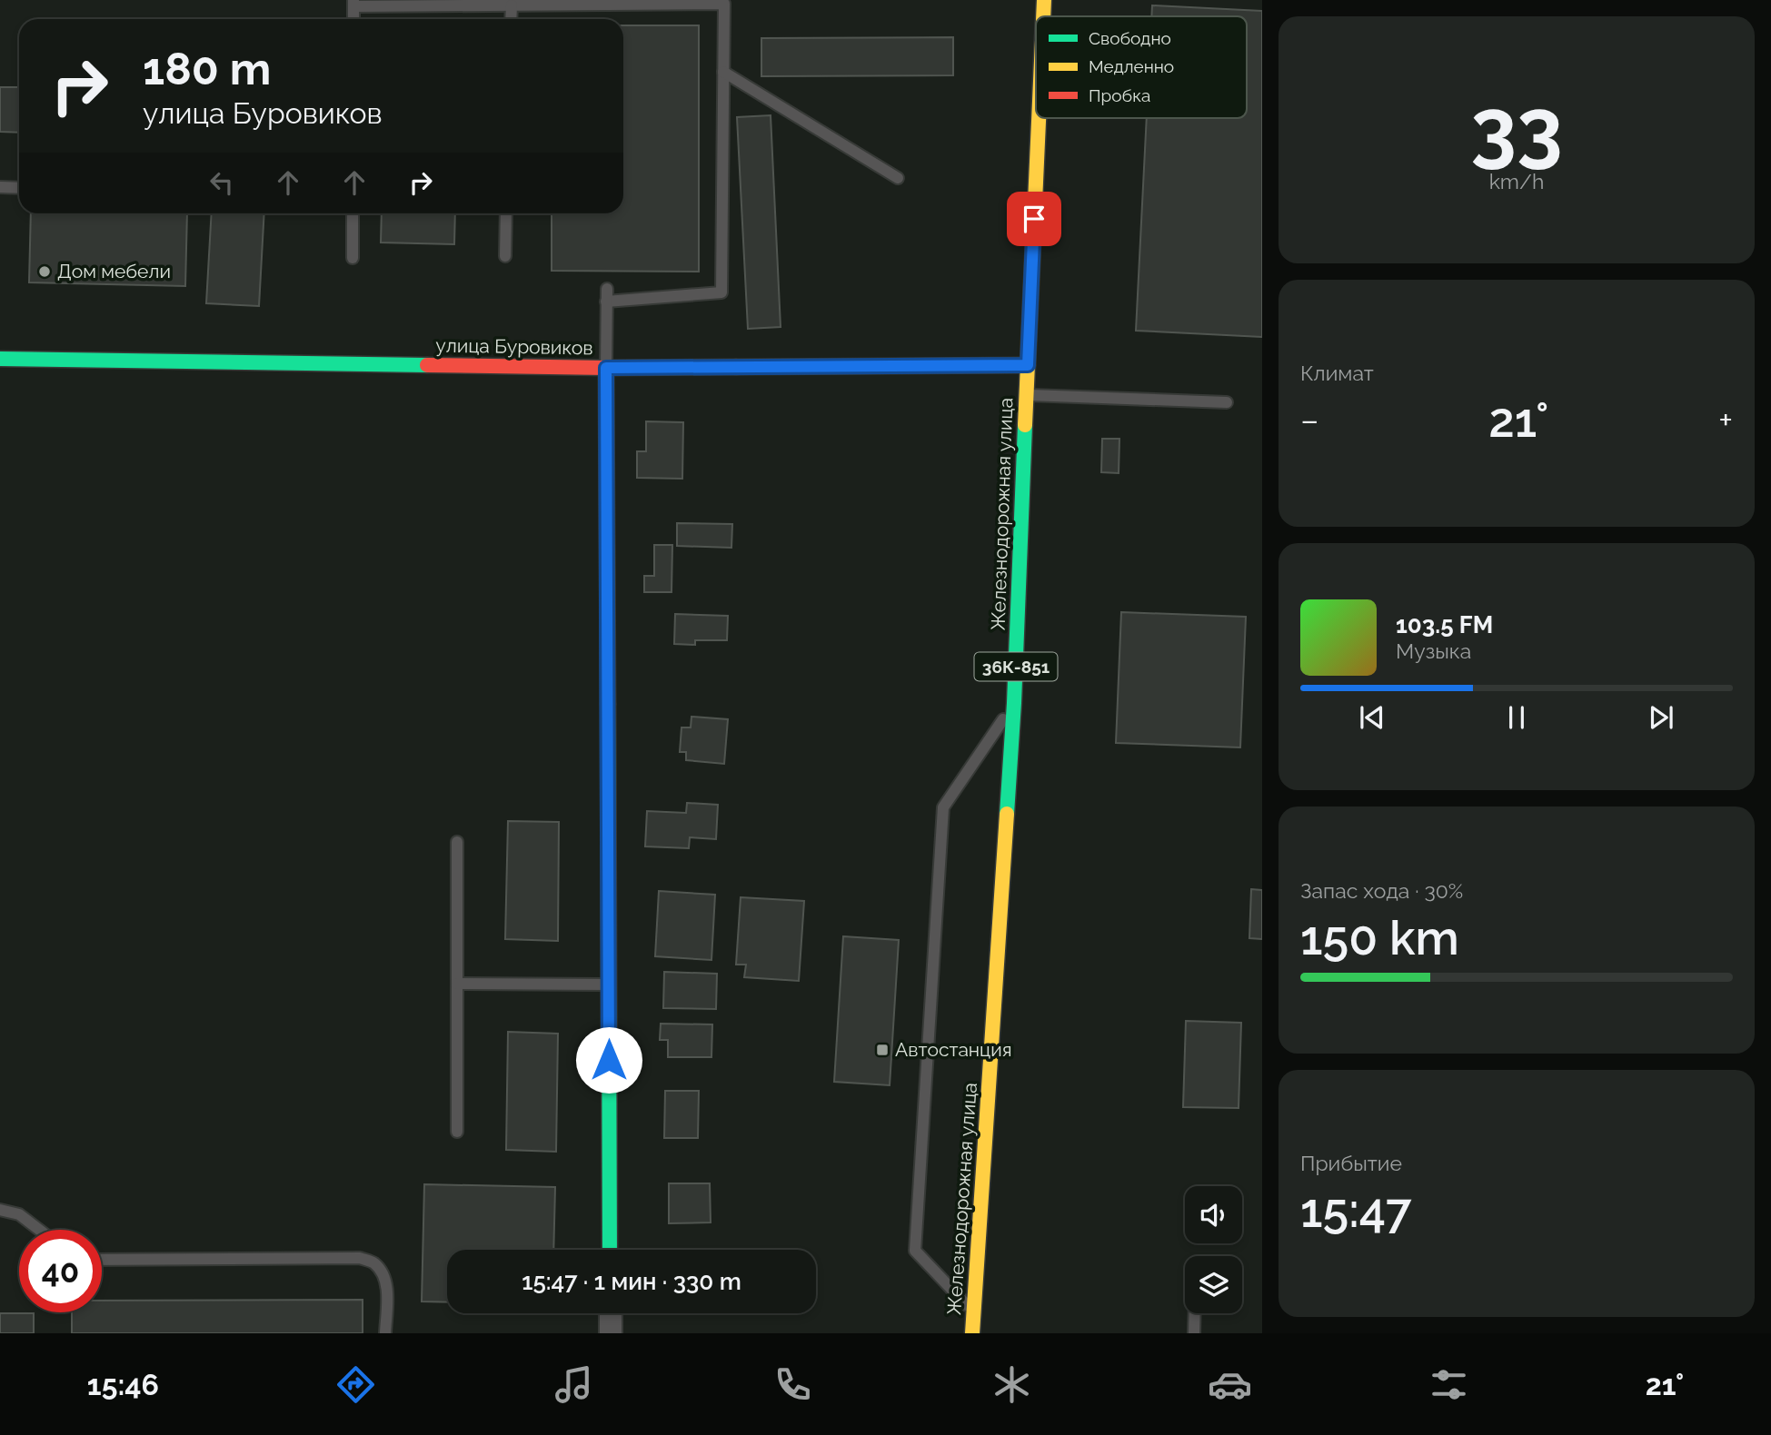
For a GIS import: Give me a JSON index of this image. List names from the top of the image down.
{
  "streets": {
    "street": ["улица Буровиков", "Железнодорожная улица", "36К-851"]
  },
  "crossings": [
    ["улица Буровиков", "Железнодорожная улица"]
  ],
  "places": {
    "other": ["Дом мебели"],
    "transit": ["Автостанция"]
  },
  "legend": ["Свободно", "Медленно", "Пробка"],
  "page": {
    "tile": [
      ["33", "km/h"],
      "Климат",
      ["Запас хода · 30%", "150 km"],
      ["Прибытие", "15:47"]
    ],
    "turn": ["180 m", "улица Буровиков"],
    "heat": ["−", "21°", "+"],
    "song": ["103.5 FM", "Музыка"],
    "limit": "40",
    "trip": "15:47 · 1 мин · 330 m",
    "tabs": ["15:46", "21°"]
  }
}
